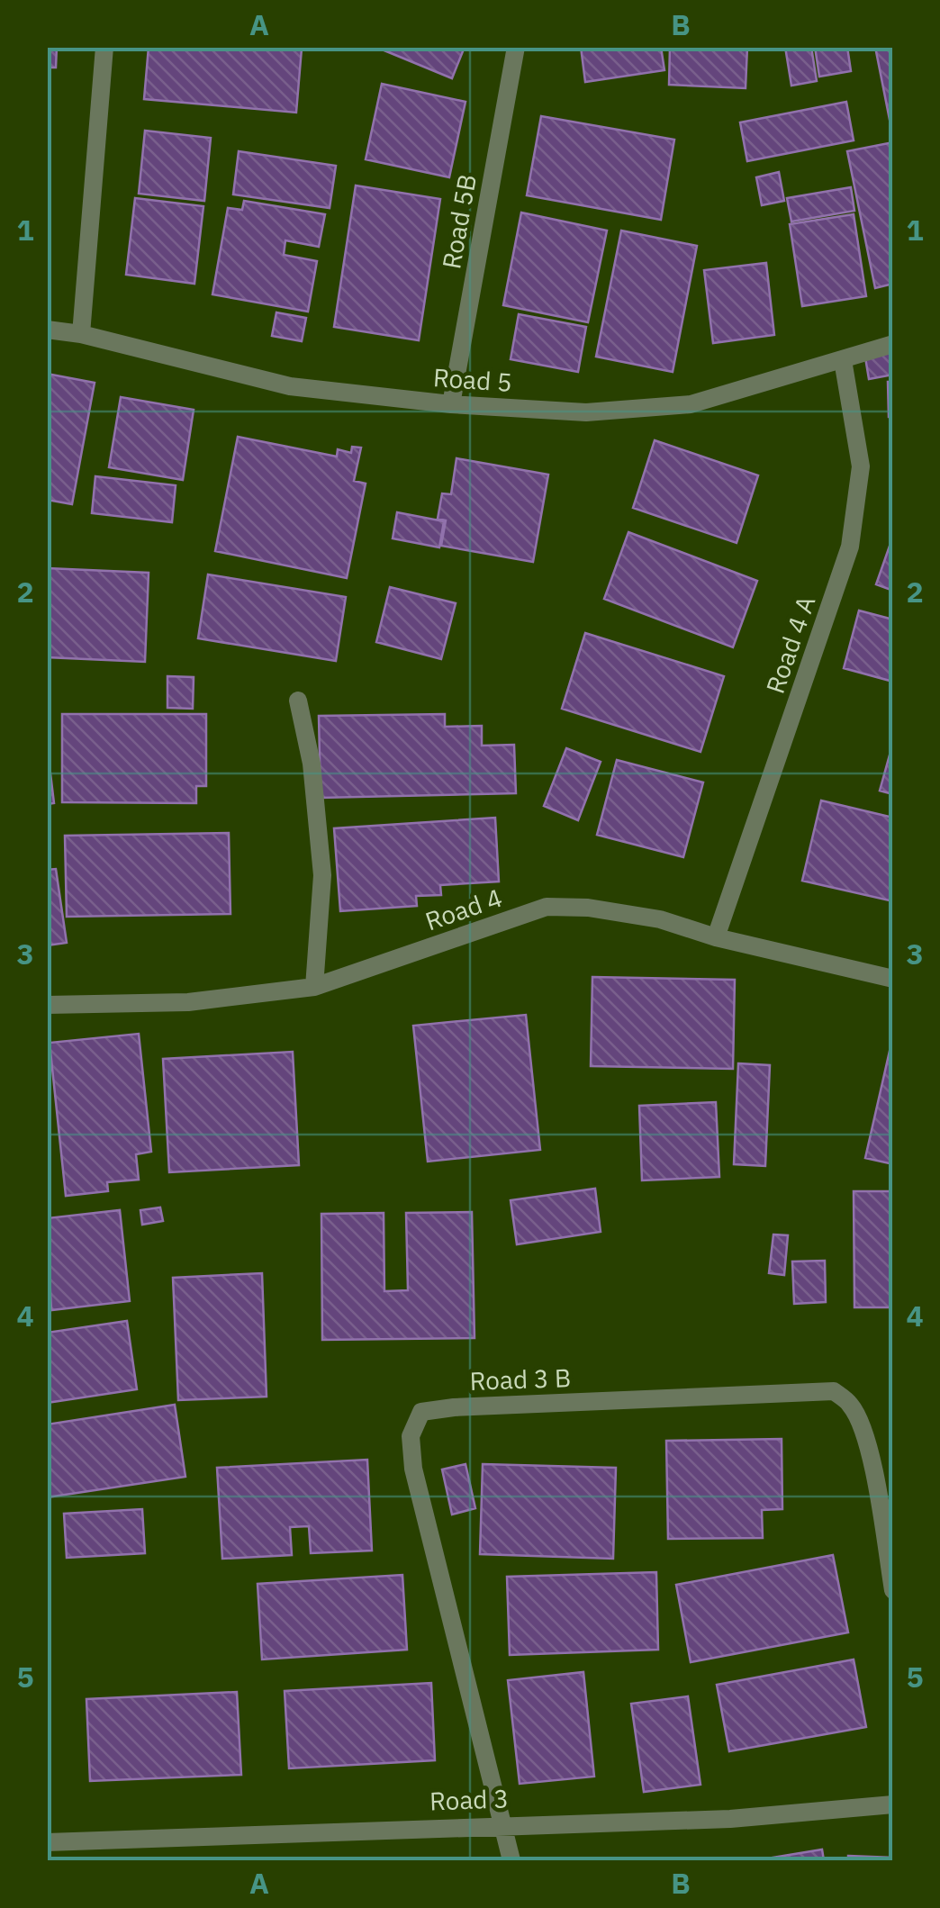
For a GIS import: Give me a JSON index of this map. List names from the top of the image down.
{
  "streets": {
    "street": [
      "Road 5B",
      "Road 5",
      "Road 4 A",
      "Road 4",
      "Road 3 B",
      "Road 3"
    ]
  },
  "crossings": [
    ["Road 5B", "Road 5"],
    ["Road 5", "Road 4 A"],
    ["Road 4 A", "Road 4"],
    ["Road 3 B", "Road 3"]
  ],
  "grid": {
    "columns": ["A", "B"],
    "rows": [
      "1",
      "2",
      "3",
      "4",
      "5"
    ]
  }
}
